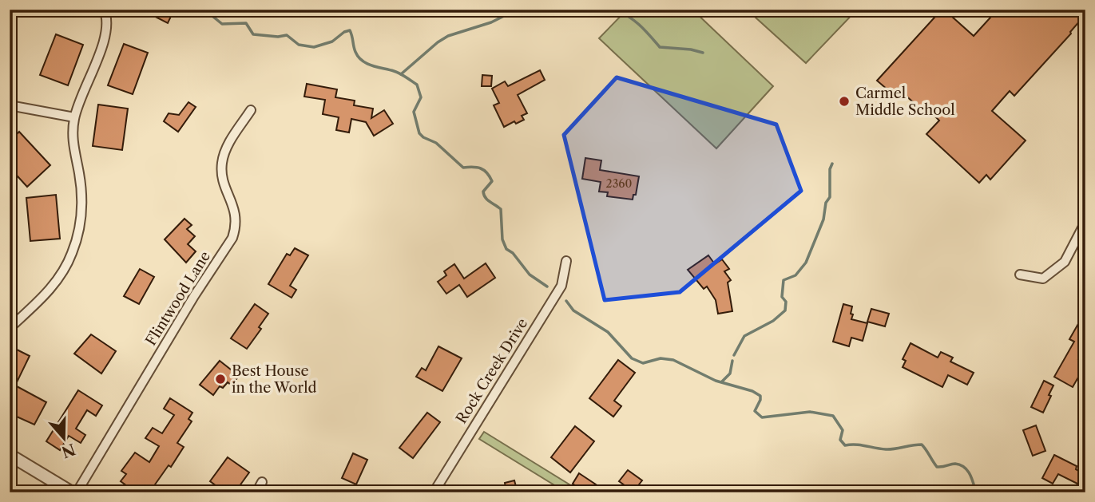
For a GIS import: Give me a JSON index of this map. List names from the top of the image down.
{
  "streets": {
    "street": ["Flintwood Lane", "Rock Creek Drive"]
  },
  "places": ["Carmel Middle School", "Best House in the World"],
  "house_numbers": ["2360"],
  "north": "bottom"
}
